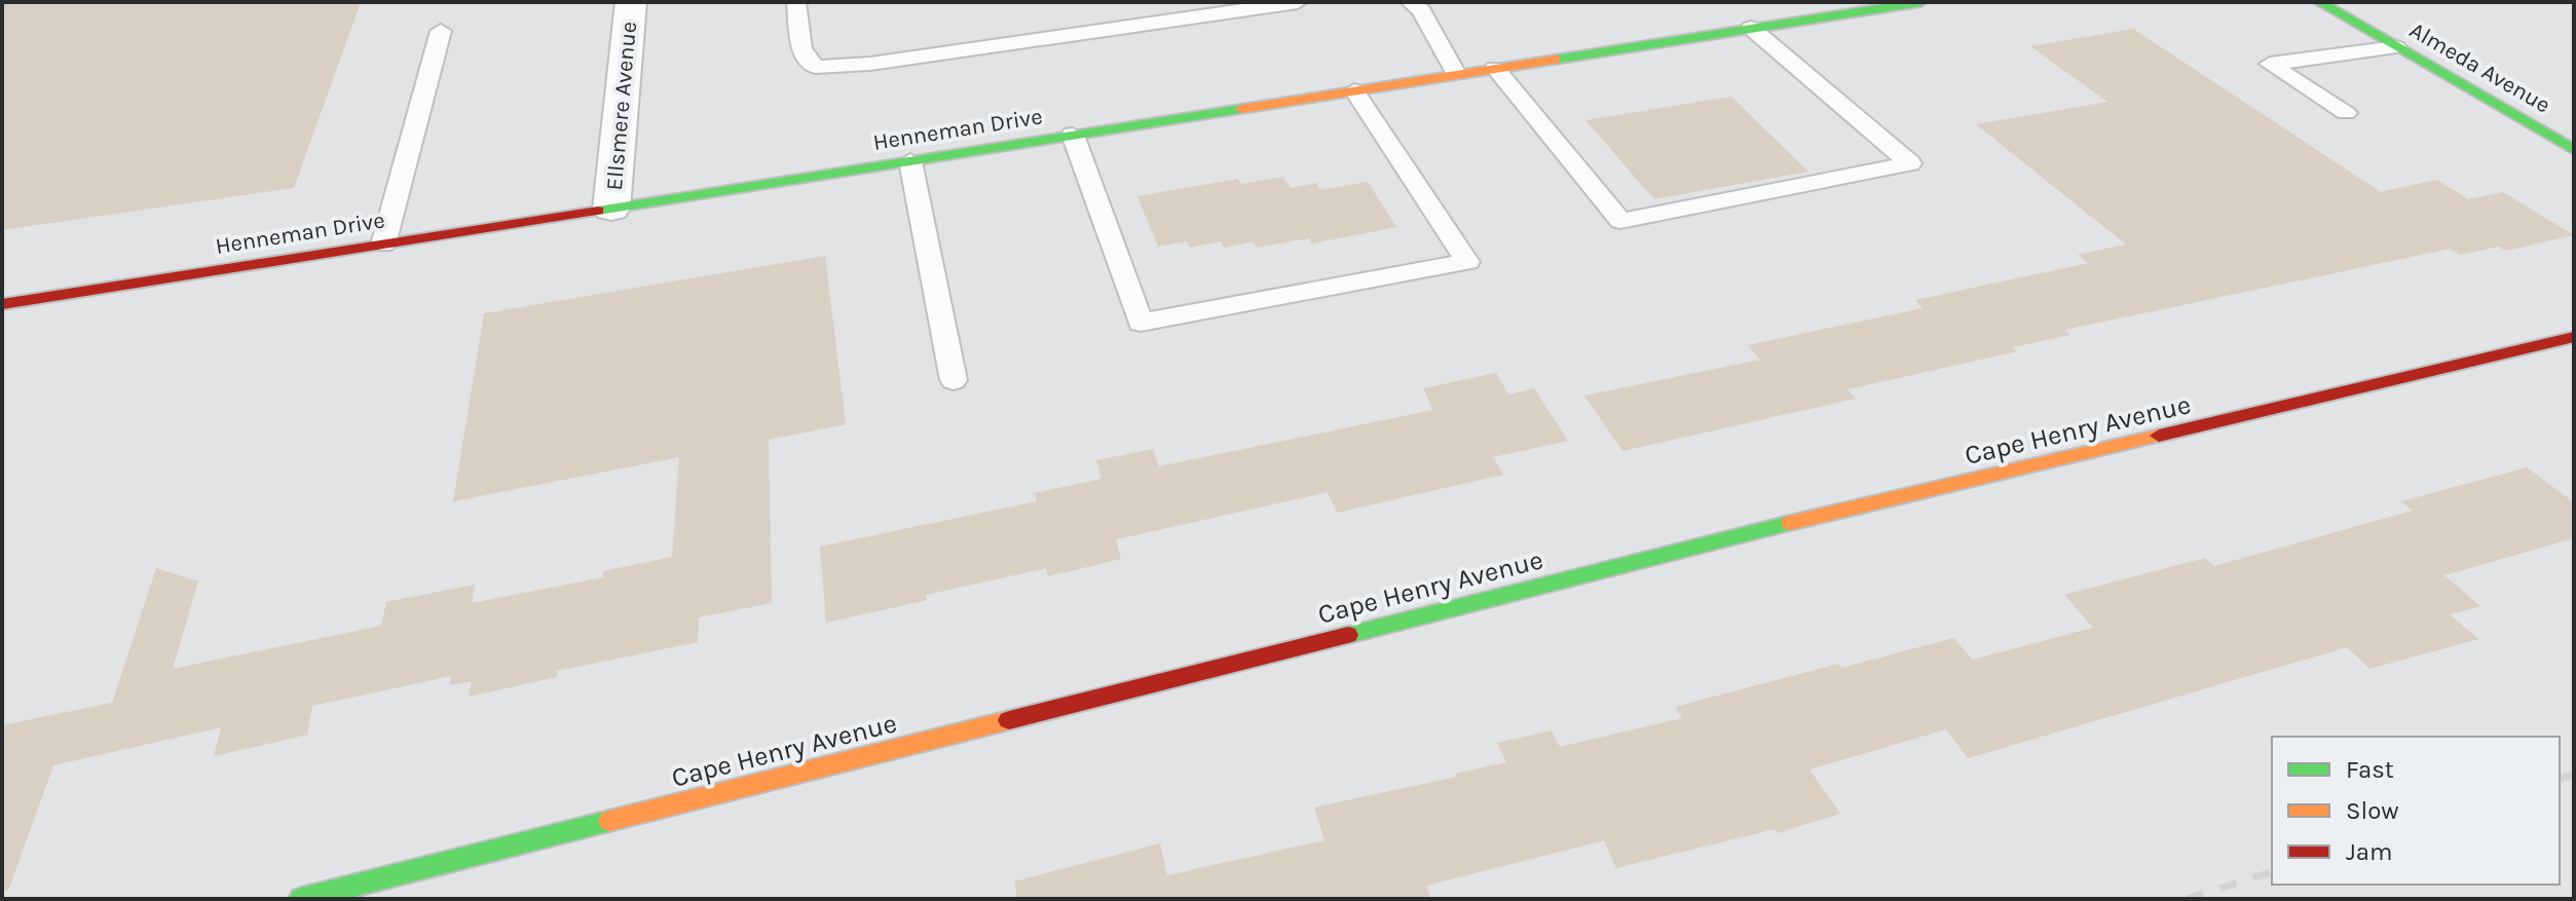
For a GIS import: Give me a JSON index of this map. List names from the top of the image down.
{
  "streets": {
    "street": [
      "Almeda Avenue",
      "Ellsmere Avenue",
      "Henneman Drive",
      "Cape Henry Avenue"
    ]
  },
  "crossings": [
    ["Ellsmere Avenue", "Henneman Drive"]
  ],
  "legend": ["Fast", "Slow", "Jam"]
}
